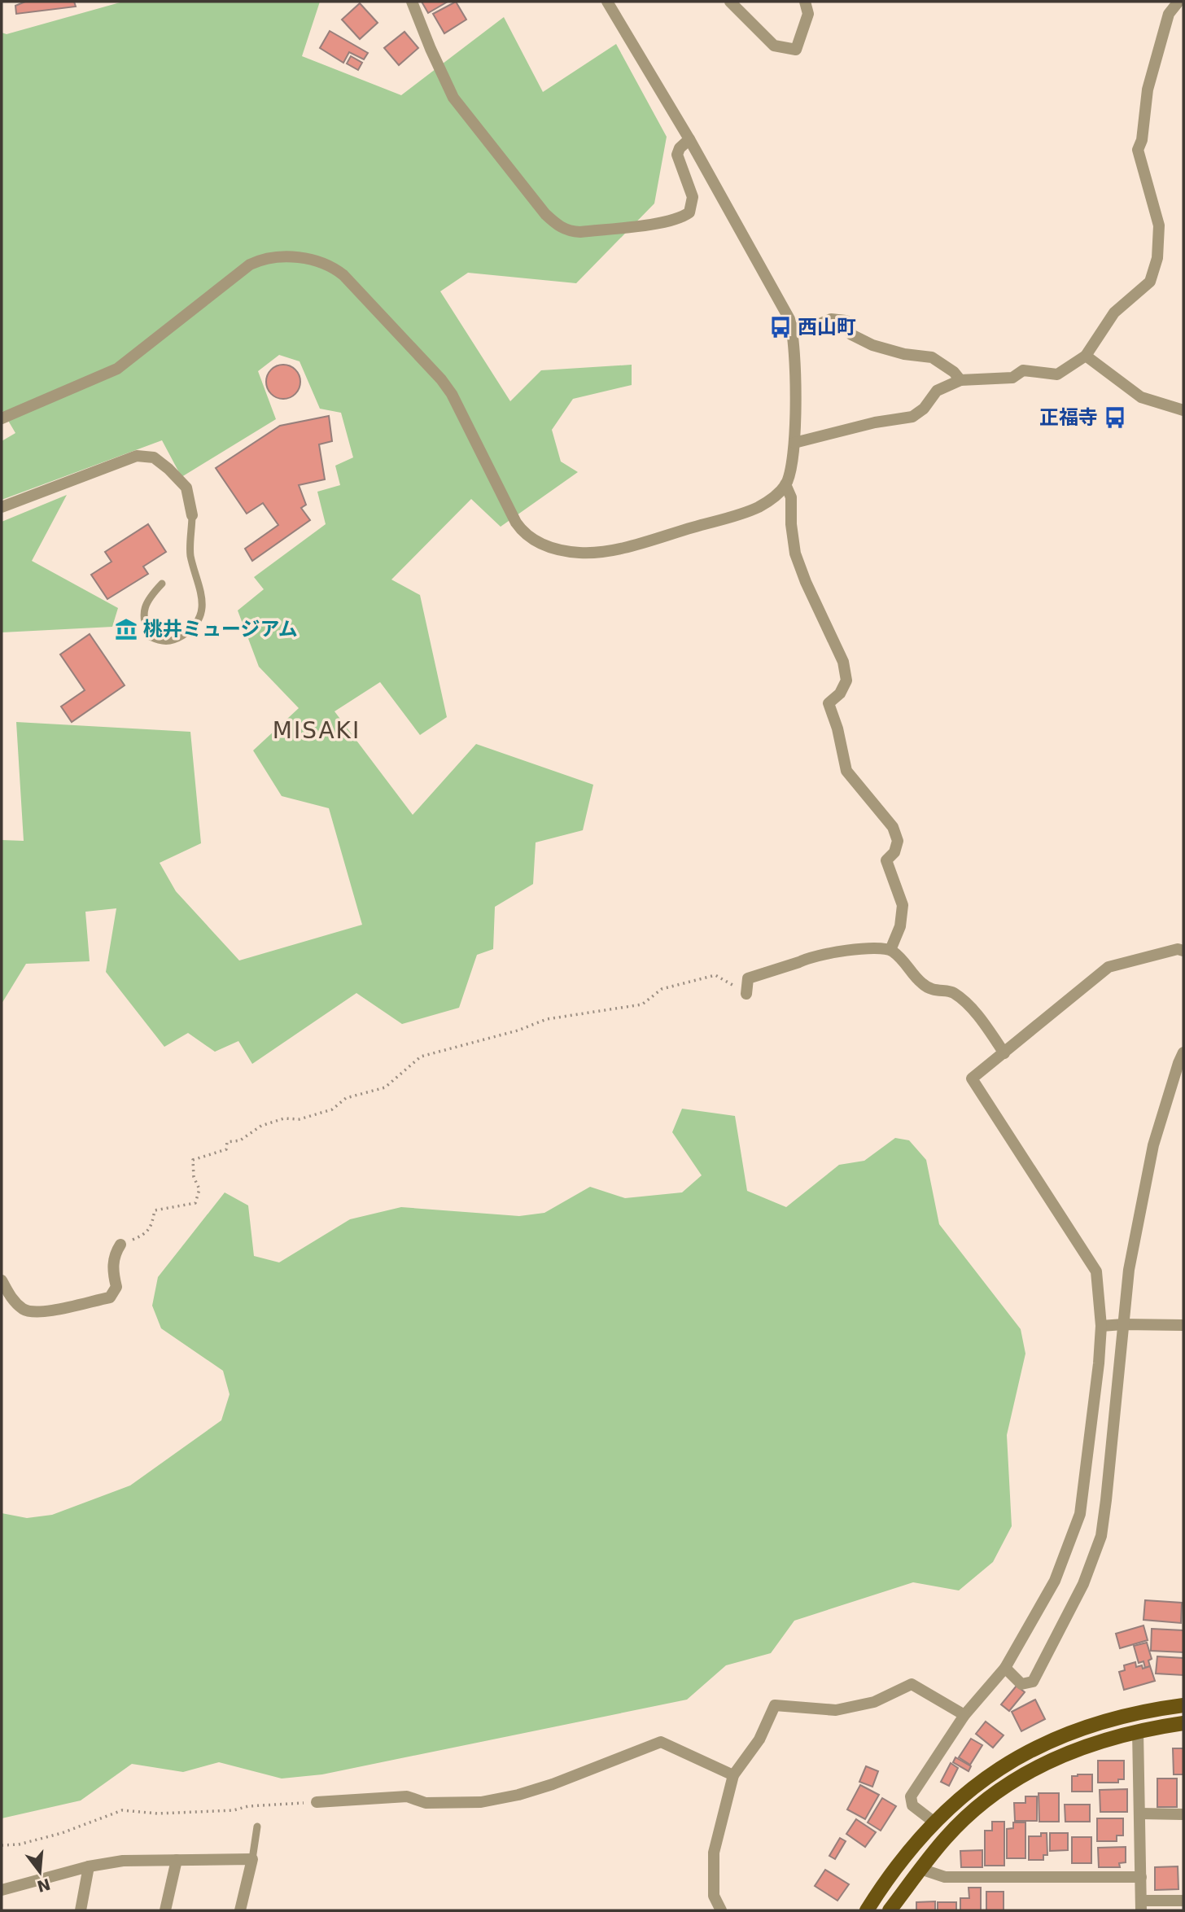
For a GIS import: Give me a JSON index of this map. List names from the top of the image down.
{
  "districts": ["MISAKI"],
  "places": {
    "bus stop": ["西山町", "正福寺"],
    "museum": ["桃井ミュージアム"]
  },
  "north": "bottom"
}
